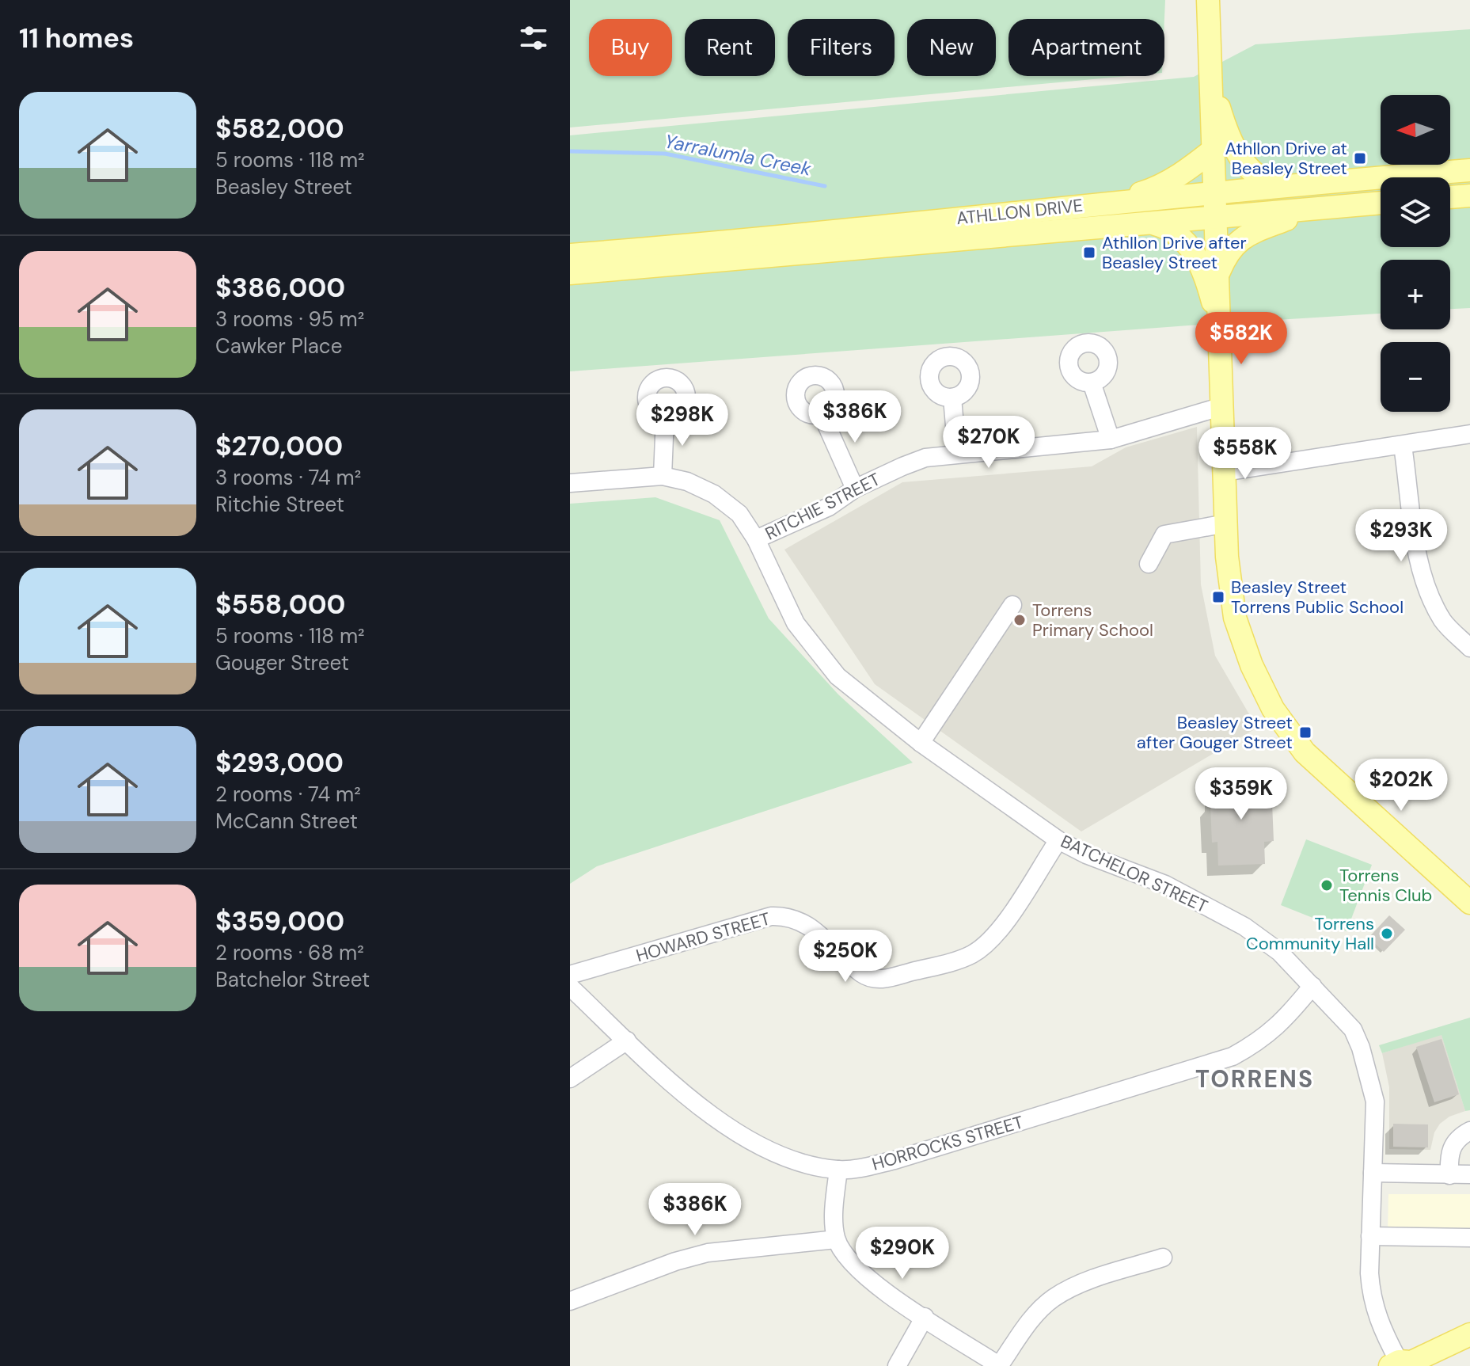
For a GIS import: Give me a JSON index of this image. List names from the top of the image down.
{
  "streets": {
    "main road": ["ATHLLON DRIVE"],
    "street": [
      "RITCHIE STREET",
      "BATCHELOR STREET",
      "HOWARD STREET",
      "HORROCKS STREET"
    ]
  },
  "crossings": [
    ["RITCHIE STREET", "BATCHELOR STREET"],
    ["BATCHELOR STREET", "HOWARD STREET"],
    ["BATCHELOR STREET", "HORROCKS STREET"]
  ],
  "districts": ["TORRENS"],
  "water": ["Yarralumla Creek"],
  "places": {
    "transit": [
      "Athllon Drive at Beasley Street",
      "Athllon Drive after Beasley Street",
      "Beasley Street Torrens Public School",
      "Beasley Street after Gouger Street"
    ],
    "other": ["Torrens Primary School", "Torrens Tennis Club", "Torrens Community Hall"]
  },
  "north": "left",
  "page": {
    "heading": "11 homes",
    "chip": [
      "Buy",
      "Rent",
      "Filters",
      "New",
      "Apartment"
    ],
    "list": [
      {
        "name": "$582,000",
        "note": "5 rooms · 118 m² · Beasley Street"
      },
      {
        "name": "$386,000",
        "note": "3 rooms · 95 m² · Cawker Place"
      },
      {
        "name": "$270,000",
        "note": "3 rooms · 74 m² · Ritchie Street"
      },
      {
        "name": "$558,000",
        "note": "5 rooms · 118 m² · Gouger Street"
      },
      {
        "name": "$293,000",
        "note": "2 rooms · 74 m² · McCann Street"
      },
      {
        "name": "$359,000",
        "note": "2 rooms · 68 m² · Batchelor Street"
      }
    ],
    "map_buttons": ["+", "−"],
    "price": [
      "$582K",
      "$386K",
      "$298K",
      "$270K",
      "$558K",
      "$293K",
      "$202K",
      "$359K",
      "$250K",
      "$386K",
      "$290K"
    ]
  }
}
